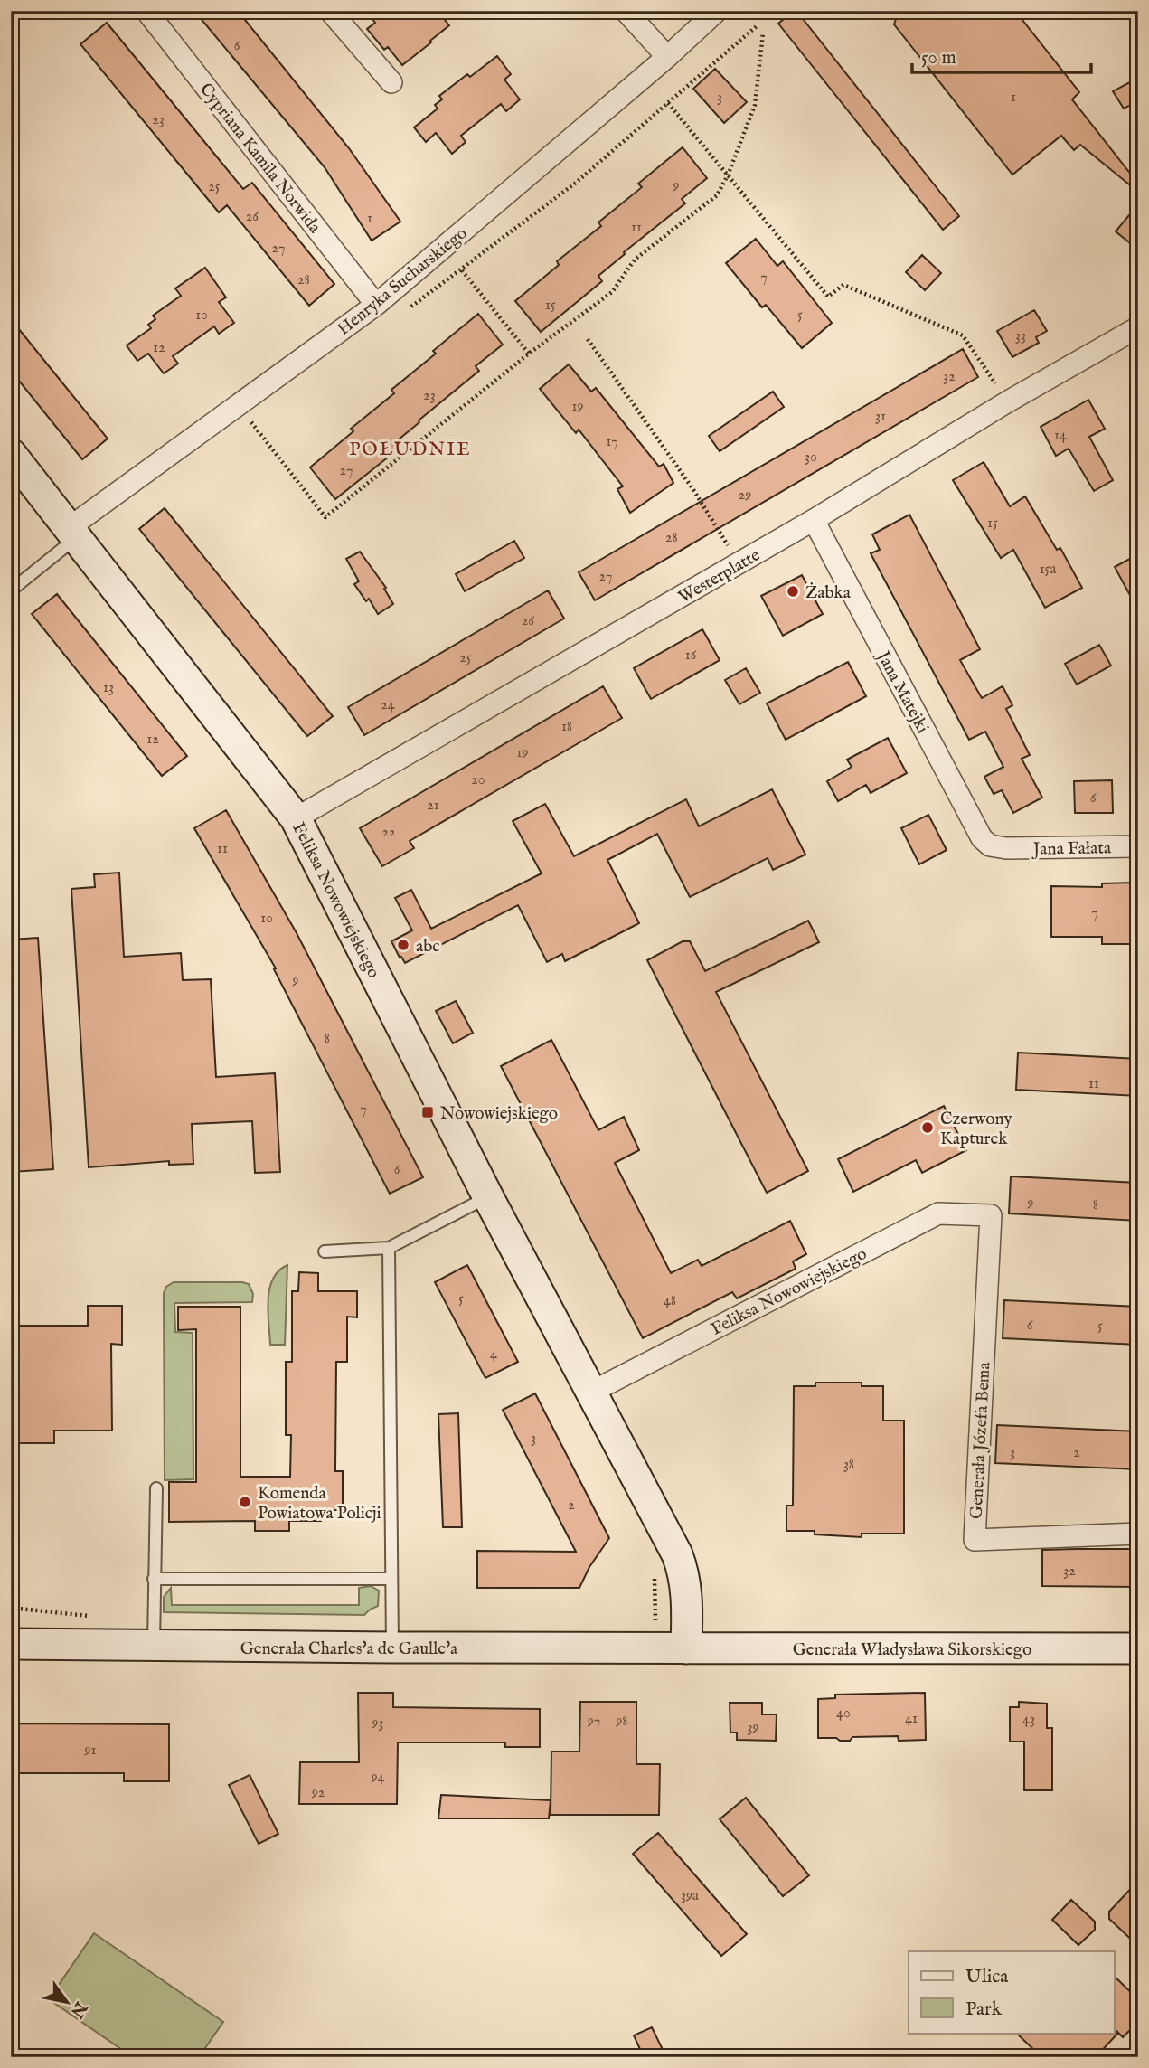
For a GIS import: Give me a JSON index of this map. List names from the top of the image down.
{
  "streets": {
    "street": [
      "Cypriana Kamila Norwida",
      "Henryka Sucharskiego",
      "Westerplatte",
      "Jana Matejki",
      "Jana Fałata",
      "Feliksa Nowowiejskiego",
      "Generała Józefa Bema",
      "Generała Charles'a de Gaulle'a",
      "Generała Władysława Sikorskiego"
    ]
  },
  "crossings": [
    ["Cypriana Kamila Norwida", "Henryka Sucharskiego"],
    ["Henryka Sucharskiego", "Feliksa Nowowiejskiego"],
    ["Westerplatte", "Jana Matejki"],
    ["Westerplatte", "Feliksa Nowowiejskiego"],
    ["Jana Matejki", "Jana Fałata"],
    ["Feliksa Nowowiejskiego", "Generała Józefa Bema"],
    ["Feliksa Nowowiejskiego", "Generała Charles'a de Gaulle'a"],
    ["Feliksa Nowowiejskiego", "Generała Władysława Sikorskiego"],
    ["Generała Charles'a de Gaulle'a", "Generała Władysława Sikorskiego"]
  ],
  "districts": ["POŁUDNIE"],
  "places": {
    "other": [
      "Żabka",
      "abc",
      "Czerwony Kapturek",
      "Komenda Powiatowa Policji"
    ],
    "transit": ["Nowowiejskiego"]
  },
  "house_numbers": [
    "6",
    "3",
    "1",
    "23",
    "9",
    "25",
    "26",
    "1",
    "11",
    "27",
    "7",
    "28",
    "15",
    "10",
    "5",
    "33",
    "12",
    "32",
    "23",
    "19",
    "31",
    "14",
    "17",
    "30",
    "27",
    "29",
    "15",
    "28",
    "15a",
    "27",
    "26",
    "16",
    "25",
    "13",
    "24",
    "18",
    "12",
    "19",
    "20",
    "6",
    "21",
    "22",
    "11",
    "7",
    "10",
    "9",
    "8",
    "11",
    "7",
    "6",
    "9",
    "8",
    "5",
    "48",
    "6",
    "5",
    "4",
    "3",
    "3",
    "2",
    "38",
    "2",
    "32",
    "40",
    "41",
    "43",
    "97",
    "98",
    "93",
    "39",
    "91",
    "94",
    "92",
    "39a"
  ],
  "legend": ["Ulica", "Park"],
  "scale_bar": "50 m",
  "north": "bottom right"
}
